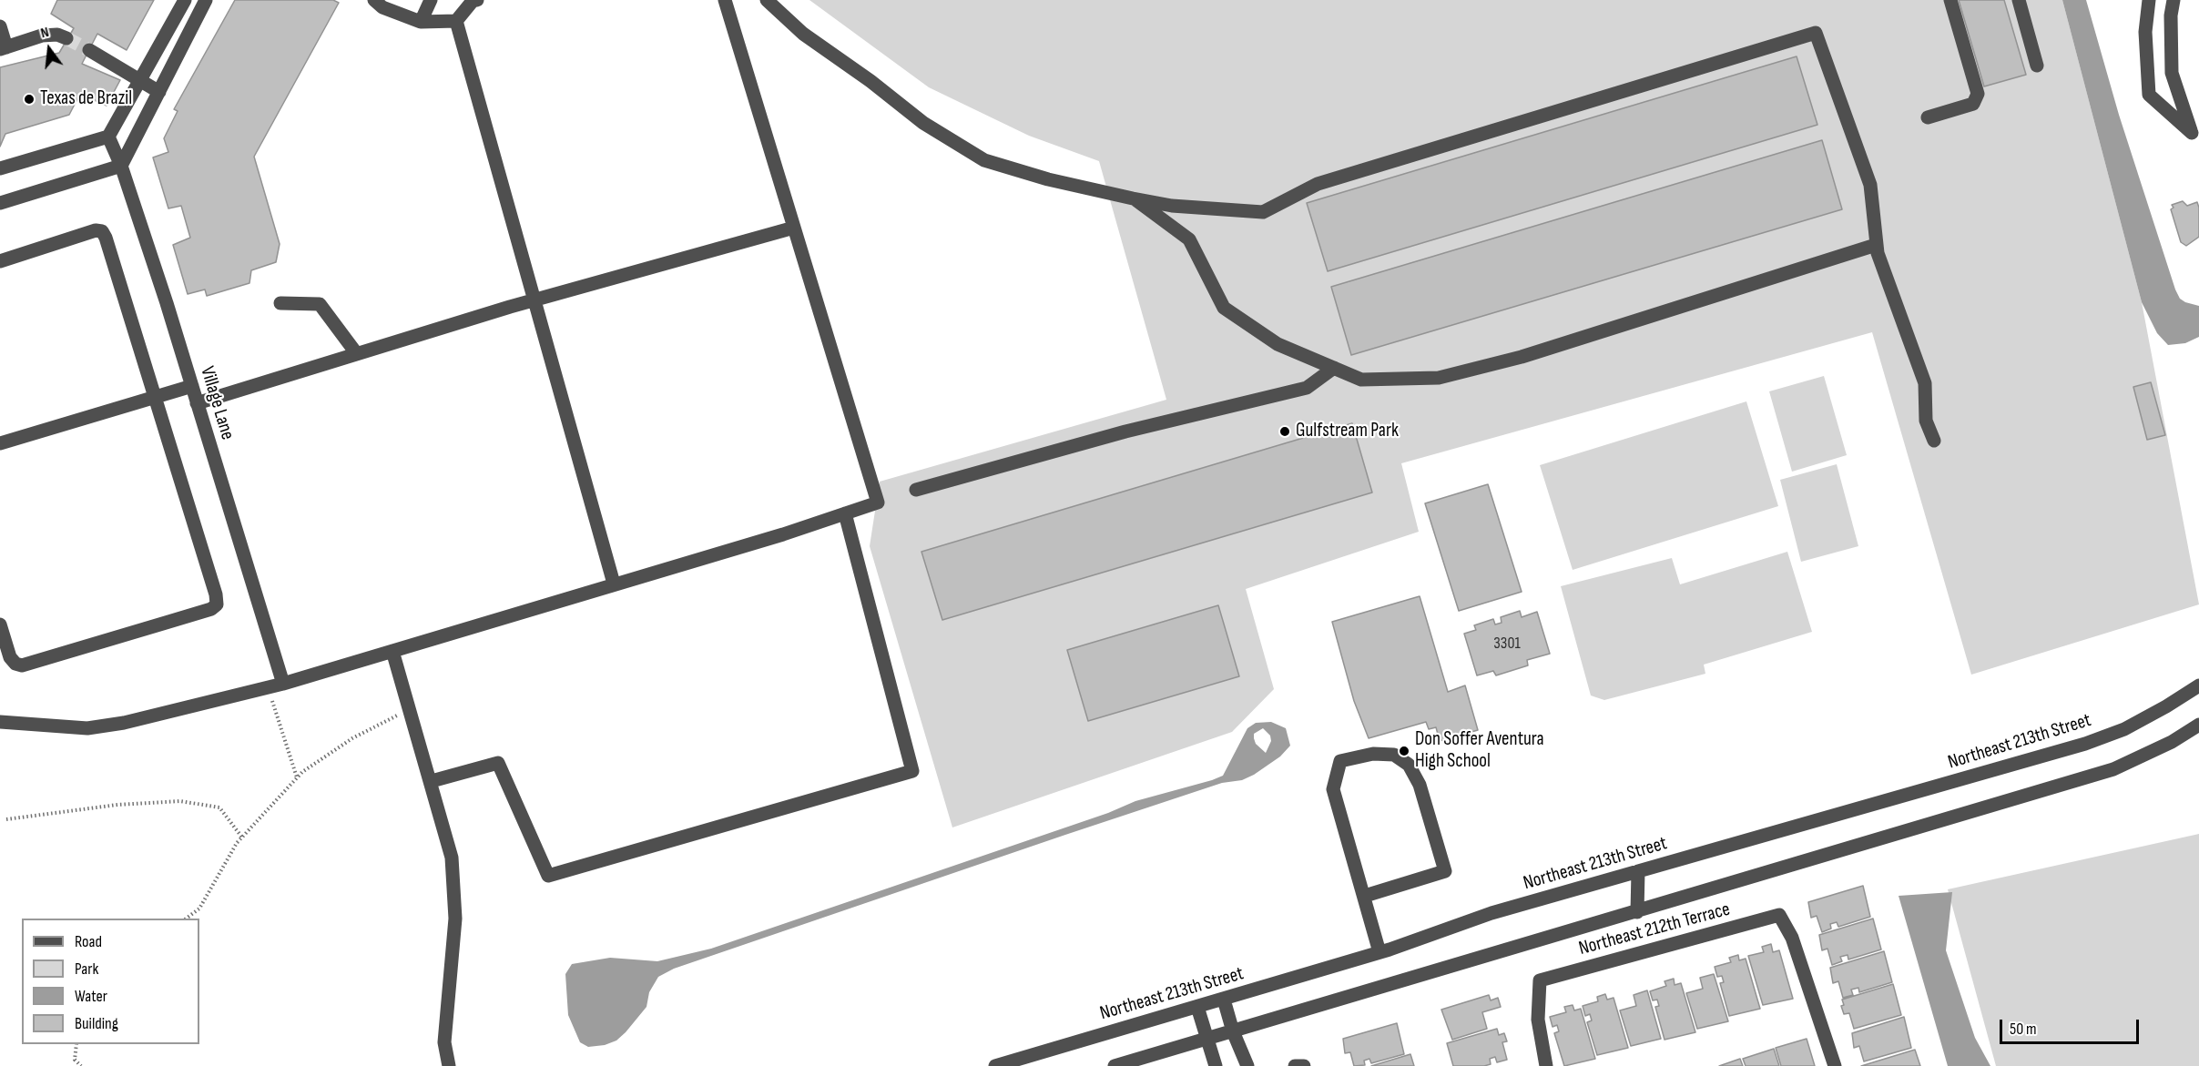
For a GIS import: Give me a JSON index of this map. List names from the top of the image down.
{
  "streets": {
    "street": ["Village Lane", "Northeast 213th Street", "Northeast 212th Terrace"]
  },
  "places": ["Texas de Brazil", "Gulfstream Park", "Don Soffer Aventura High School"],
  "house_numbers": ["3301"],
  "legend": [
    "Road",
    "Park",
    "Water",
    "Building"
  ],
  "scale_bar": "50 m",
  "north": "top"
}
